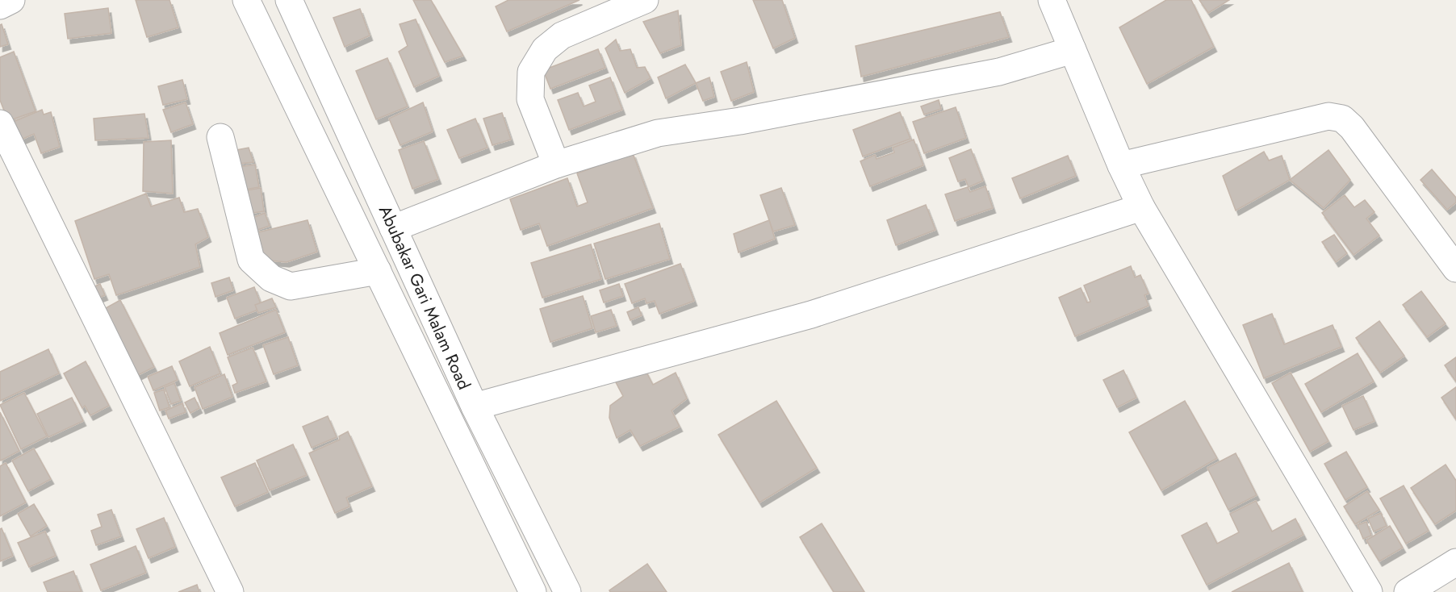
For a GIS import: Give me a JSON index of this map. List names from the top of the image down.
{
  "streets": {
    "street": ["Abubakar Gari Malam Road"]
  }
}
